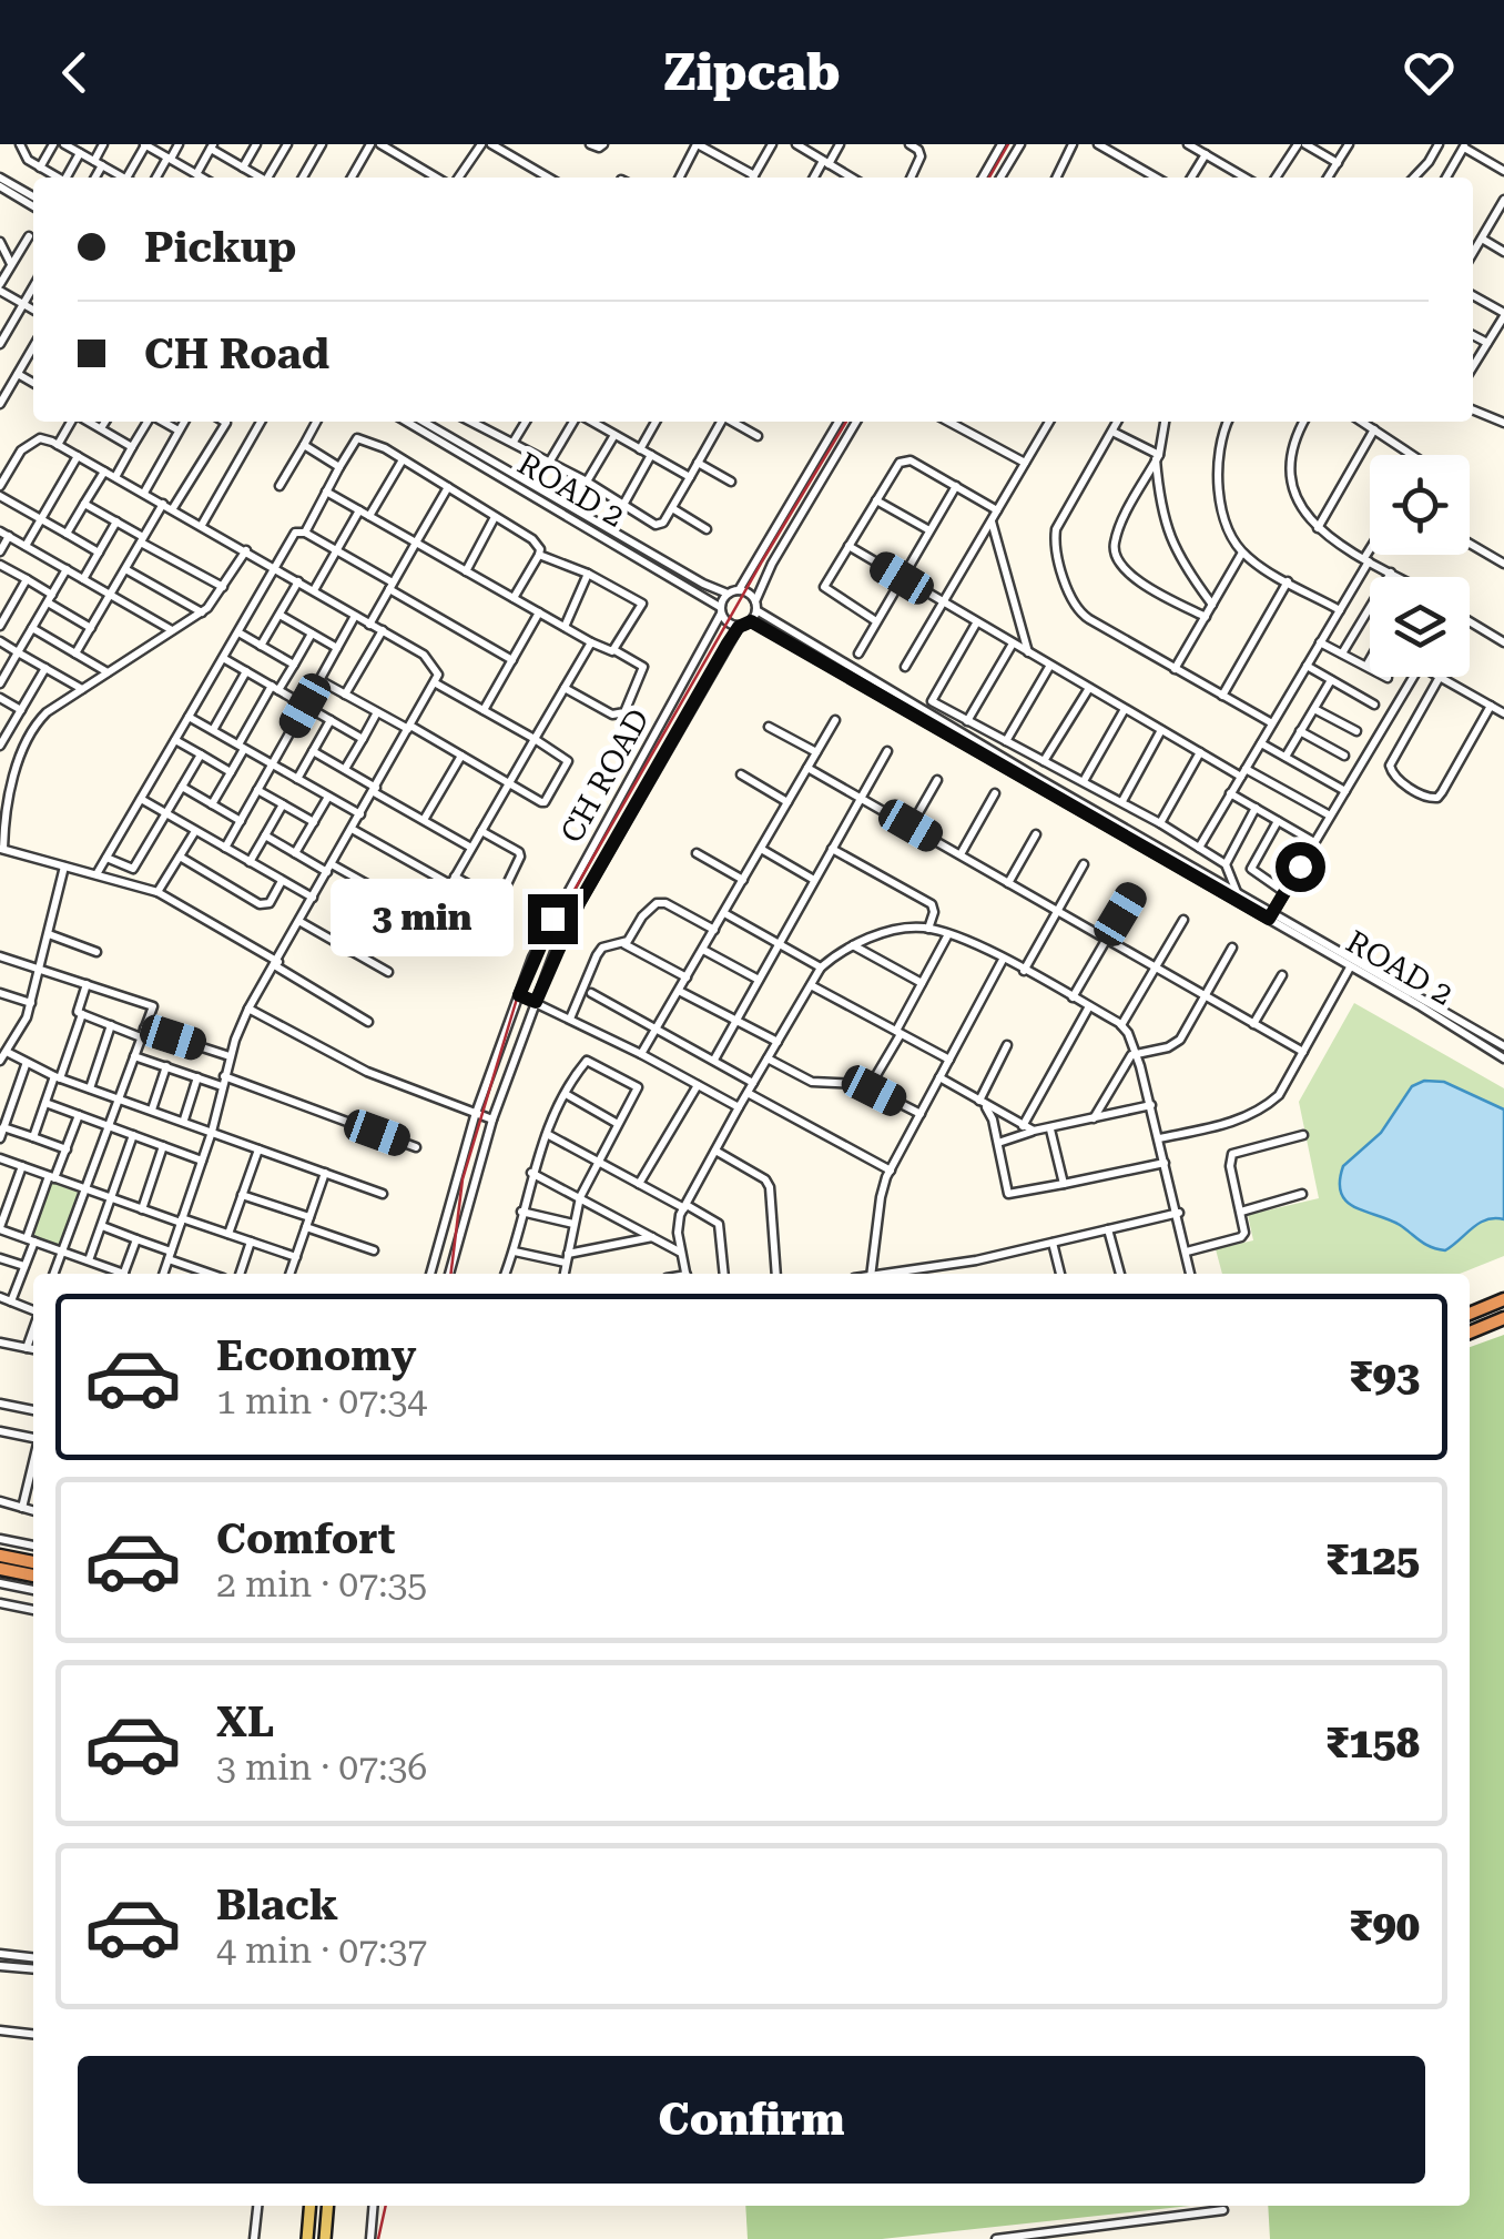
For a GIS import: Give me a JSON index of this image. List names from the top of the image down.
{
  "streets": {
    "street": ["ROAD 2", "CH ROAD"]
  },
  "crossings": [
    ["ROAD 2", "CH ROAD"]
  ],
  "page": {
    "header": "Zipcab",
    "banner": ["Pickup", "CH Road"],
    "bubble": "3 min",
    "list": [
      {
        "name": "Economy",
        "note": "1 min · 07:34",
        "value": "₹93"
      },
      {
        "name": "Comfort",
        "note": "2 min · 07:35",
        "value": "₹125"
      },
      {
        "name": "XL",
        "note": "3 min · 07:36",
        "value": "₹158"
      },
      {
        "name": "Black",
        "note": "4 min · 07:37",
        "value": "₹90"
      }
    ],
    "buttons": "Confirm"
  }
}
